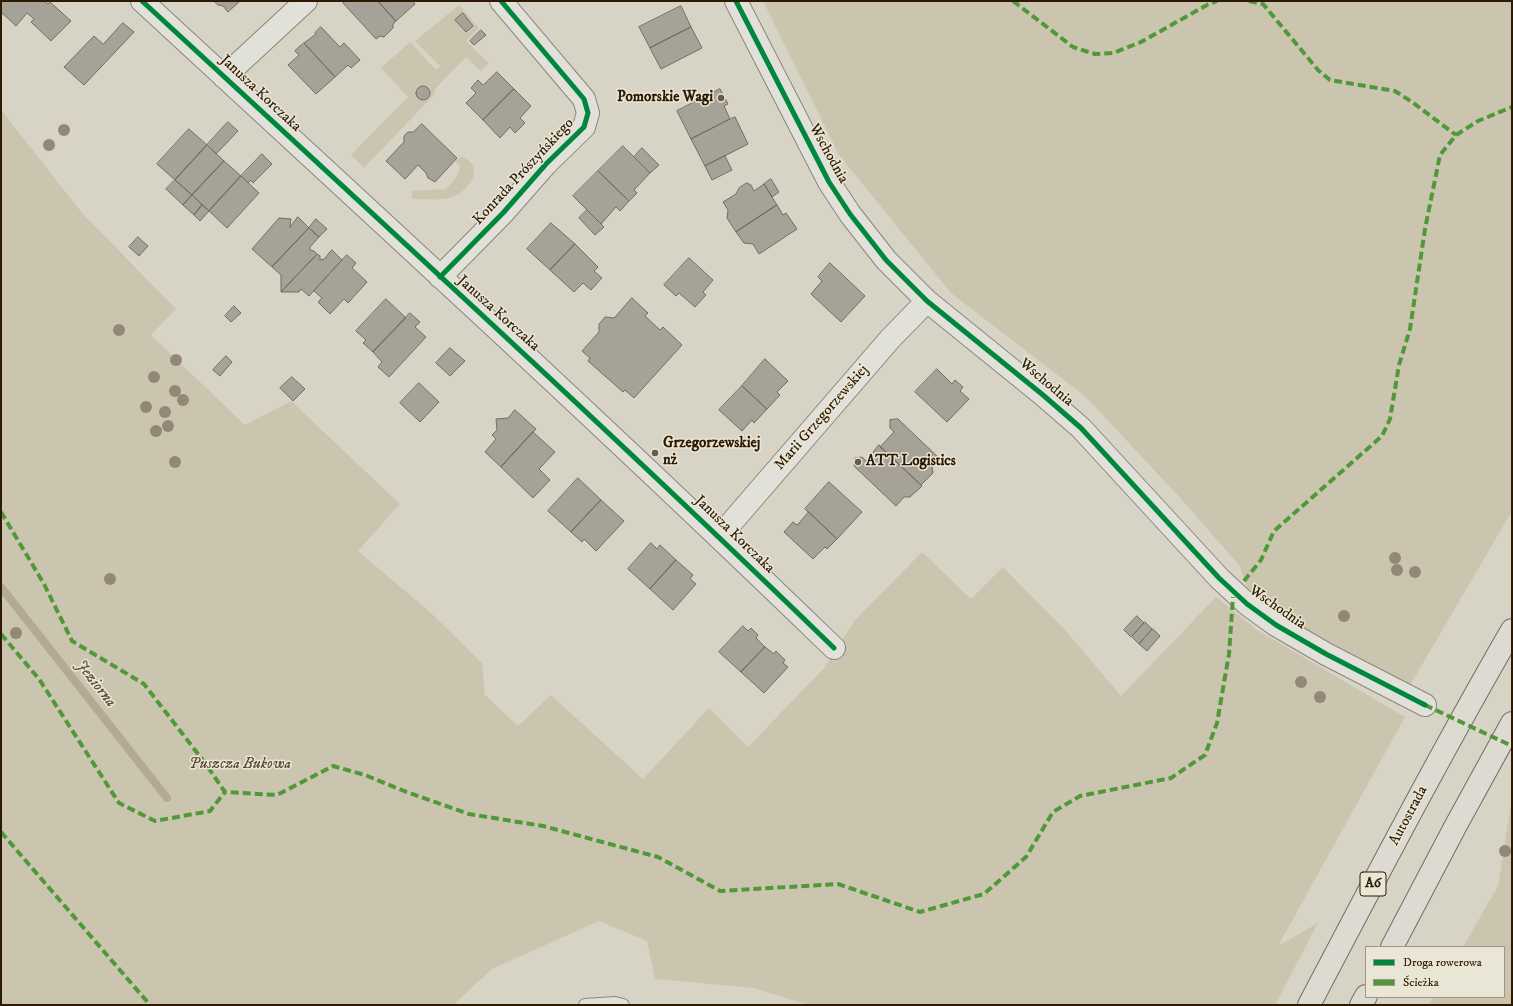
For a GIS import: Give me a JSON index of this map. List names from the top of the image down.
{
  "streets": {
    "highway": ["Autostrada", "A6"],
    "street": [
      "Janusza Korczaka",
      "Wschodnia",
      "Konrada Prószyńskiego",
      "Marii Grzegorzewskiej"
    ]
  },
  "crossings": [
    ["Janusza Korczaka", "Konrada Prószyńskiego"],
    ["Janusza Korczaka", "Marii Grzegorzewskiej"],
    ["Wschodnia", "Marii Grzegorzewskiej"]
  ],
  "water": ["Jeziorna"],
  "parks": ["Puszcza Bukowa"],
  "places": ["Pomorskie Wagi", "Grzegorzewskiej nż", "ATT Logistics"],
  "legend": ["Droga rowerowa", "Ścieżka"]
}
